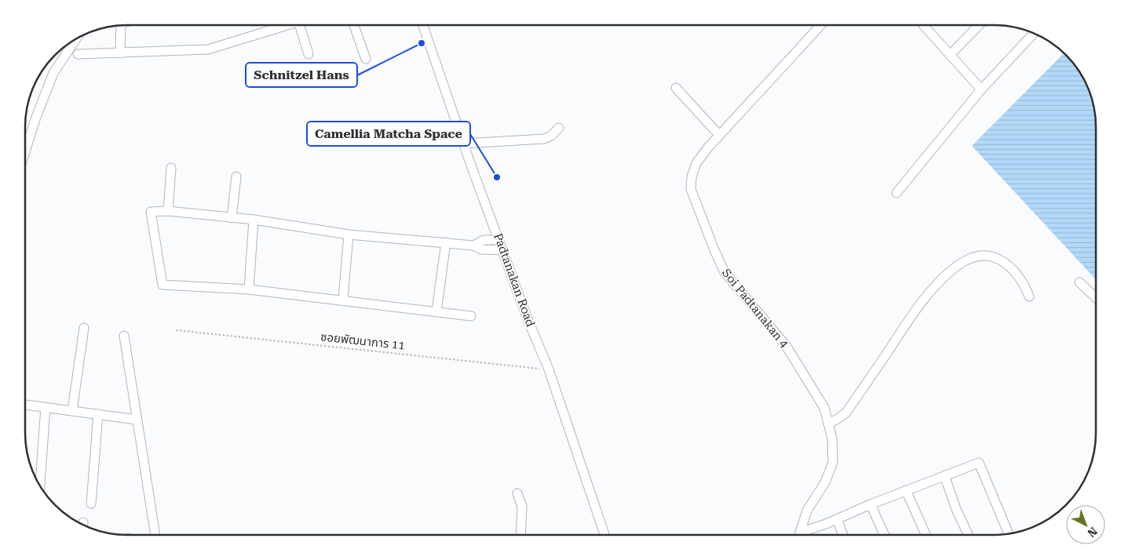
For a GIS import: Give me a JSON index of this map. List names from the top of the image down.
{
  "streets": {
    "street": ["Padtanakan Road", "Soi Padtanakan 4"],
    "path": ["ซอยพัฒนาการ 11"]
  },
  "crossings": [
    ["Padtanakan Road", "ซอยพัฒนาการ 11"]
  ],
  "places": ["Schnitzel Hans", "Camellia Matcha Space"],
  "north": "bottom right"
}
